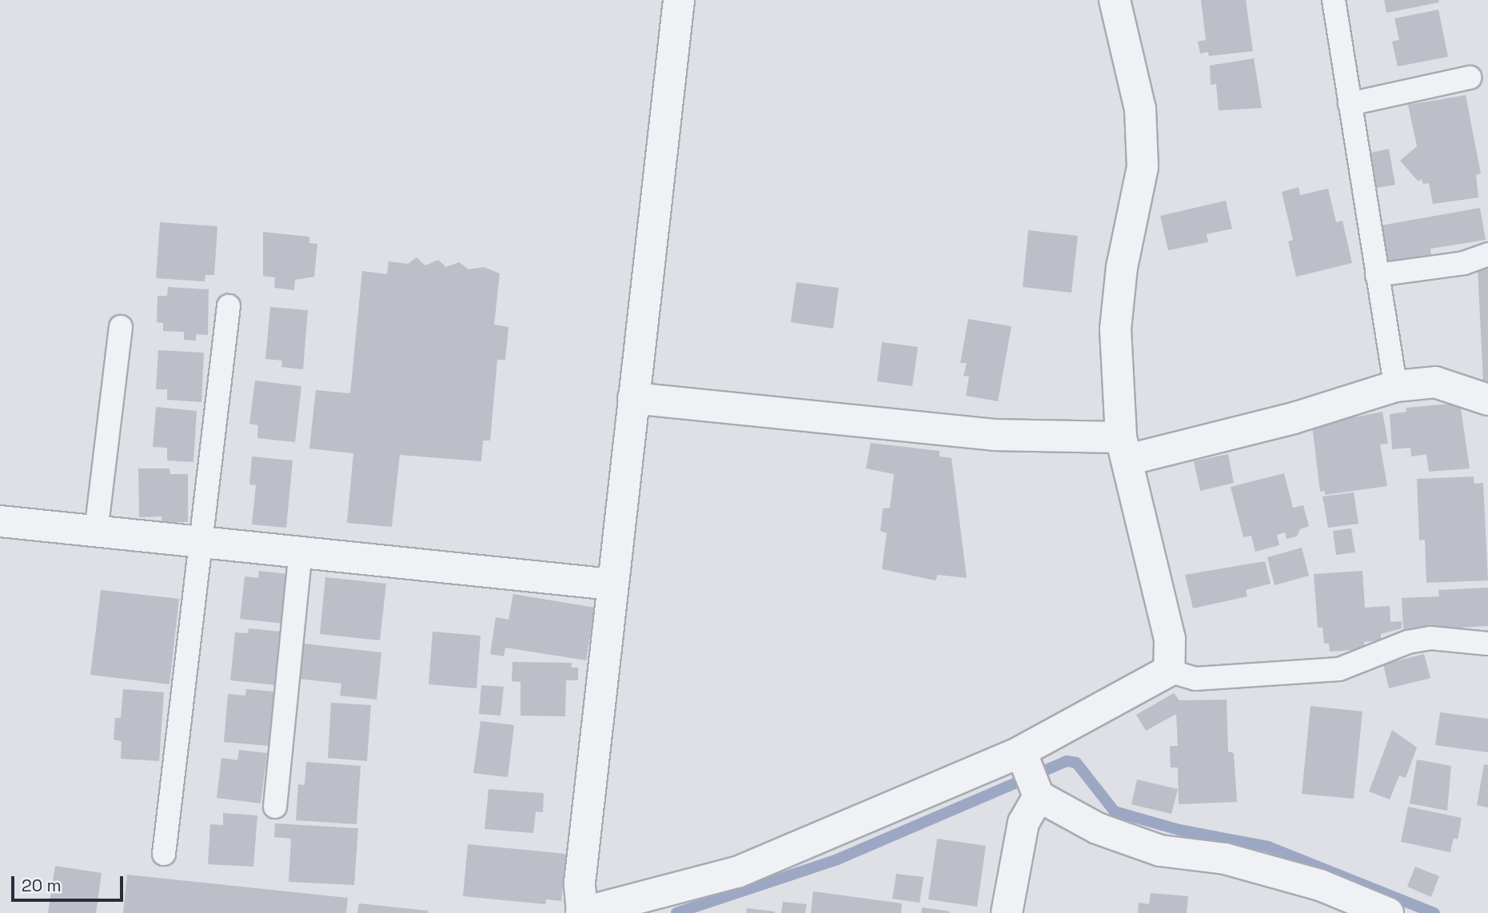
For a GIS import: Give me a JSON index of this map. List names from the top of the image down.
{
  "scale_bar": "20 m"
}
